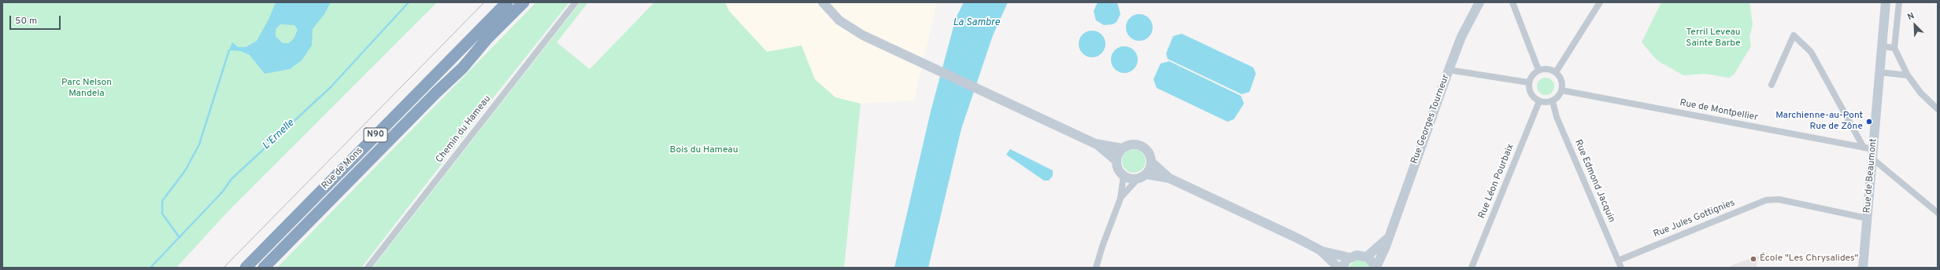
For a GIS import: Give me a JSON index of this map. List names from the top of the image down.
{
  "streets": {
    "highway": ["N90", "Rue de Mons"],
    "street": [
      "Rue de Montpellier",
      "Rue Georges Tourneur",
      "Chemin du Hameau",
      "Rue de Beaumont",
      "Rue Léon Pourbaix",
      "Rue Edmond Jacquin",
      "Rue Jules Gottignies"
    ]
  },
  "crossings": [
    ["Rue de Montpellier", "Rue de Beaumont"],
    ["Rue de Montpellier", "Rue Léon Pourbaix"],
    ["Rue de Montpellier", "Rue Edmond Jacquin"],
    ["Rue de Beaumont", "Rue Jules Gottignies"],
    ["Rue Léon Pourbaix", "Rue Edmond Jacquin"],
    ["Rue Edmond Jacquin", "Rue Jules Gottignies"]
  ],
  "water": ["La Sambre", "L'Ernelle"],
  "parks": ["Terril Leveau Sainte Barbe", "Parc Nelson Mandela", "Bois du Hameau"],
  "places": ["Marchienne-au-Pont Rue de Zône", "École \"Les Chrysalides\""],
  "scale_bar": "50 m",
  "north": "top left"
}
